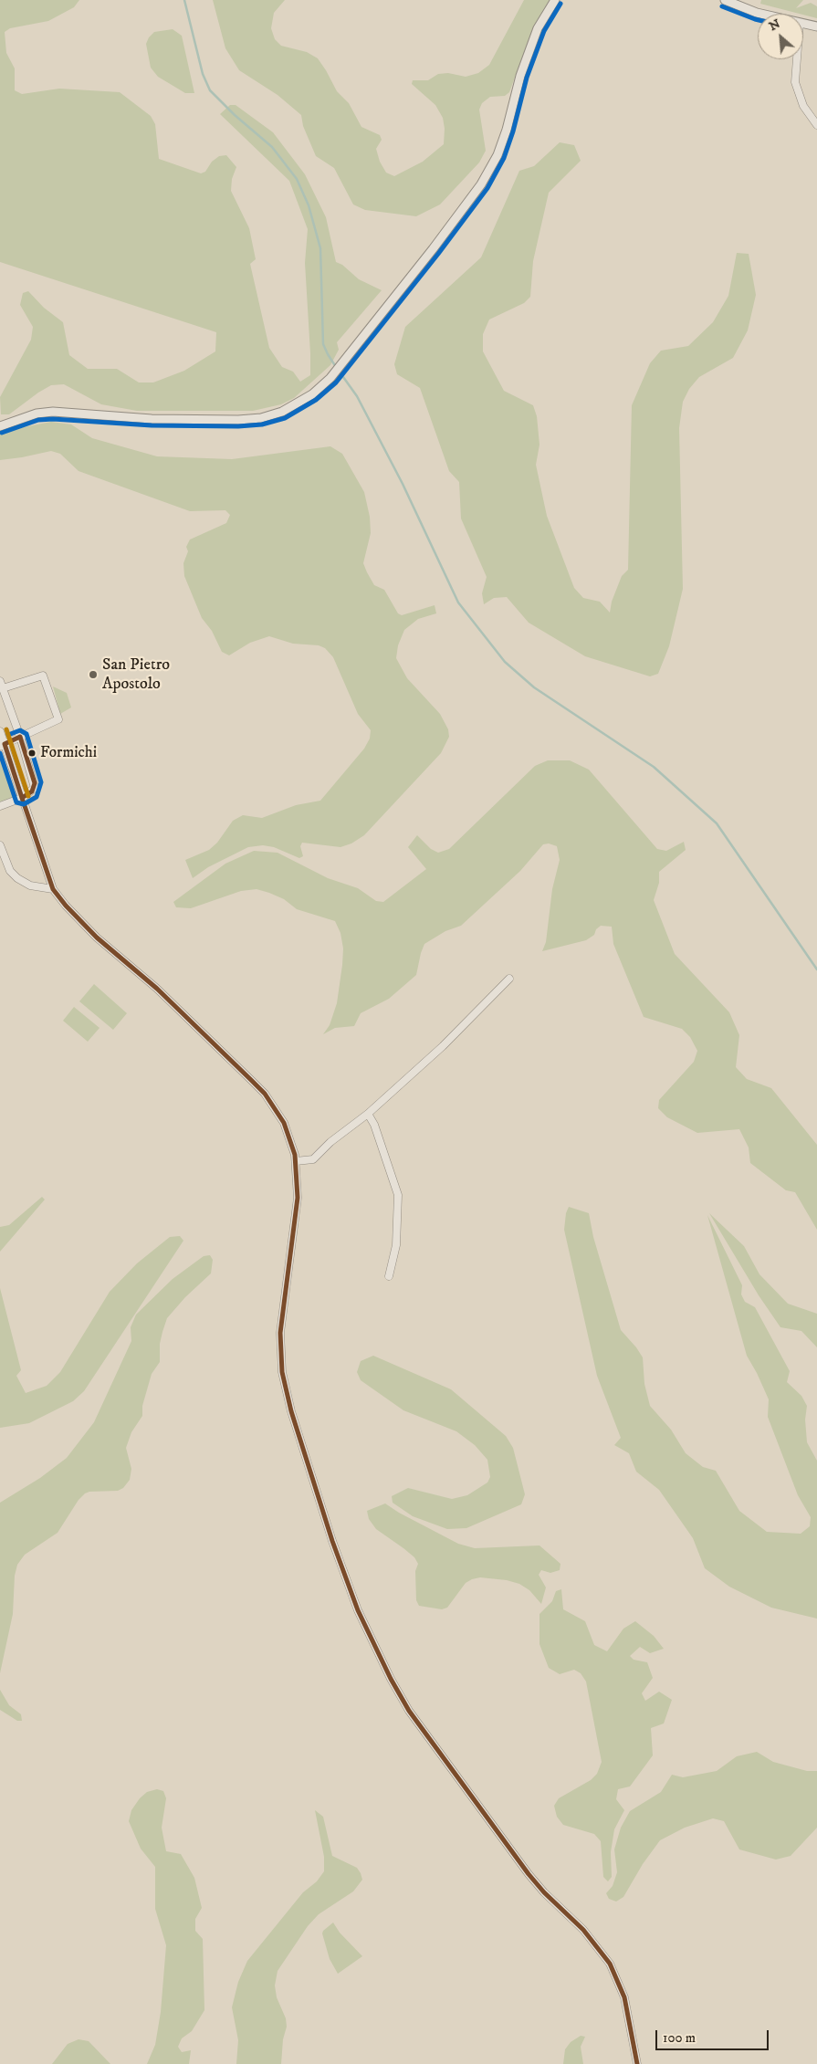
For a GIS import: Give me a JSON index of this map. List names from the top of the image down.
{
  "places": ["San Pietro Apostolo", "Formichi"],
  "scale_bar": "100 m",
  "north": "top left"
}
